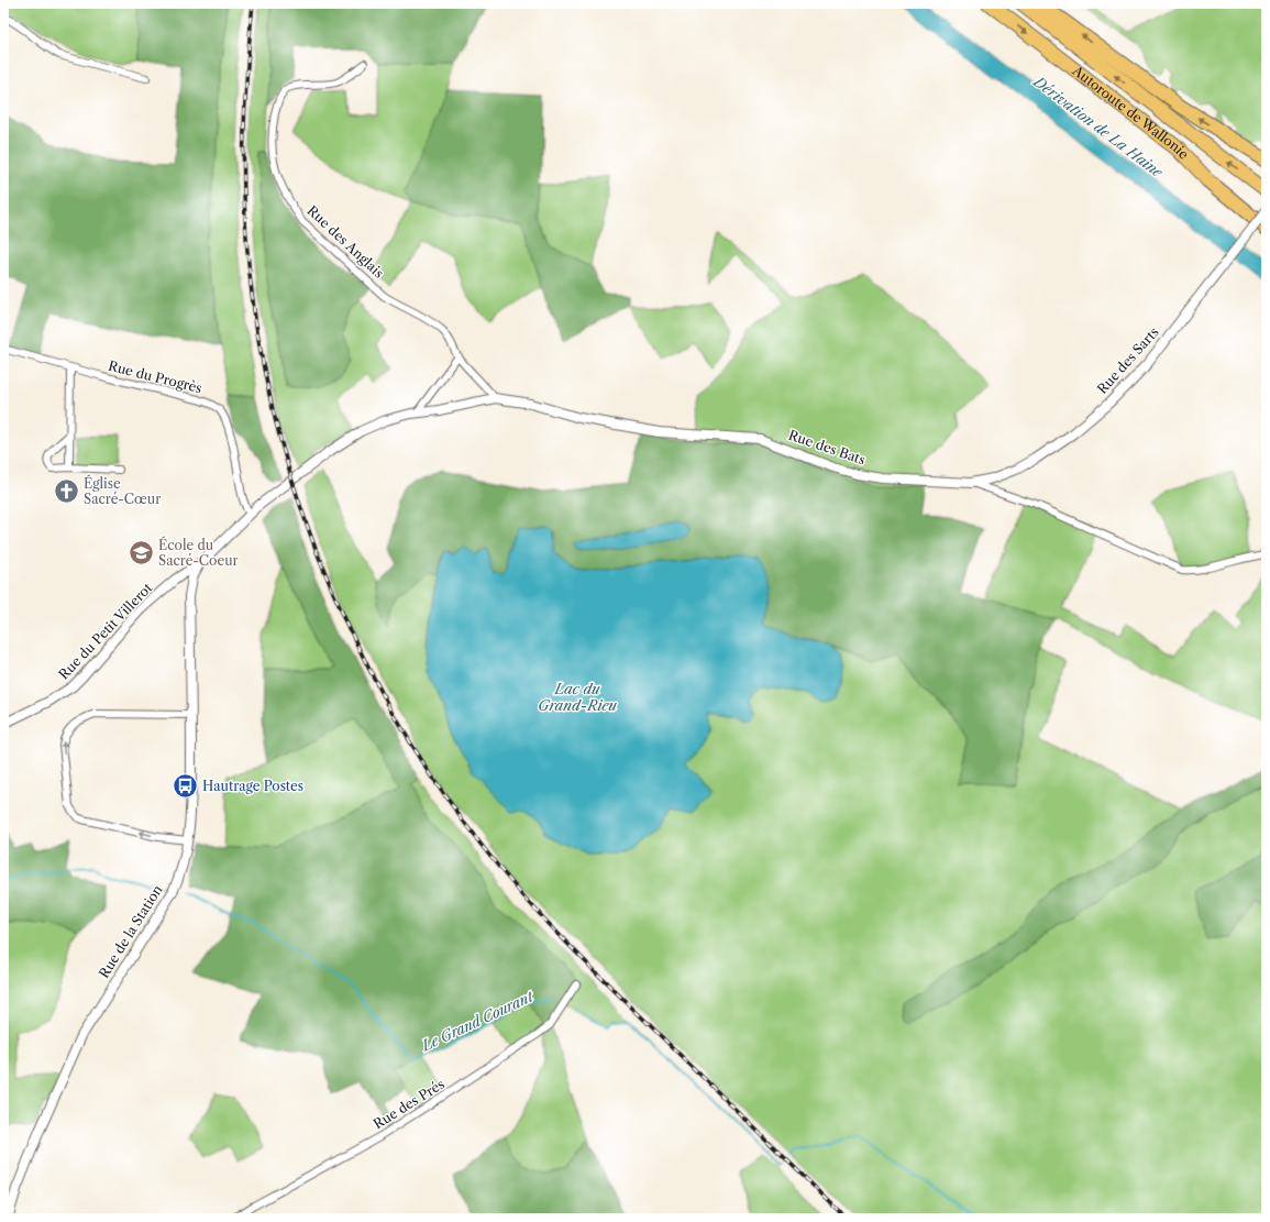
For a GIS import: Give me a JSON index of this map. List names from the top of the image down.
{
  "streets": {
    "highway": ["Autoroute de Wallonie"],
    "street": [
      "Rue des Anglais",
      "Rue des Sarts",
      "Rue du Progrès",
      "Rue des Bats",
      "Rue du Petit Villerot",
      "Rue de la Station",
      "Rue des Prés"
    ]
  },
  "crossings": [
    ["Rue des Anglais", "Rue des Bats"],
    ["Rue des Sarts", "Rue des Bats"],
    ["Rue du Progrès", "Rue du Petit Villerot"],
    ["Rue des Bats", "Rue du Petit Villerot"],
    ["Rue du Petit Villerot", "Rue de la Station"]
  ],
  "water": ["Dérivation de La Haine", "Lac du Grand-Rieu", "Le Grand Courant"],
  "places": {
    "church": ["Église Sacré-Cœur"],
    "school or university": ["École du Sacré-Coeur"],
    "bus stop": ["Hautrage Postes"]
  }
}
